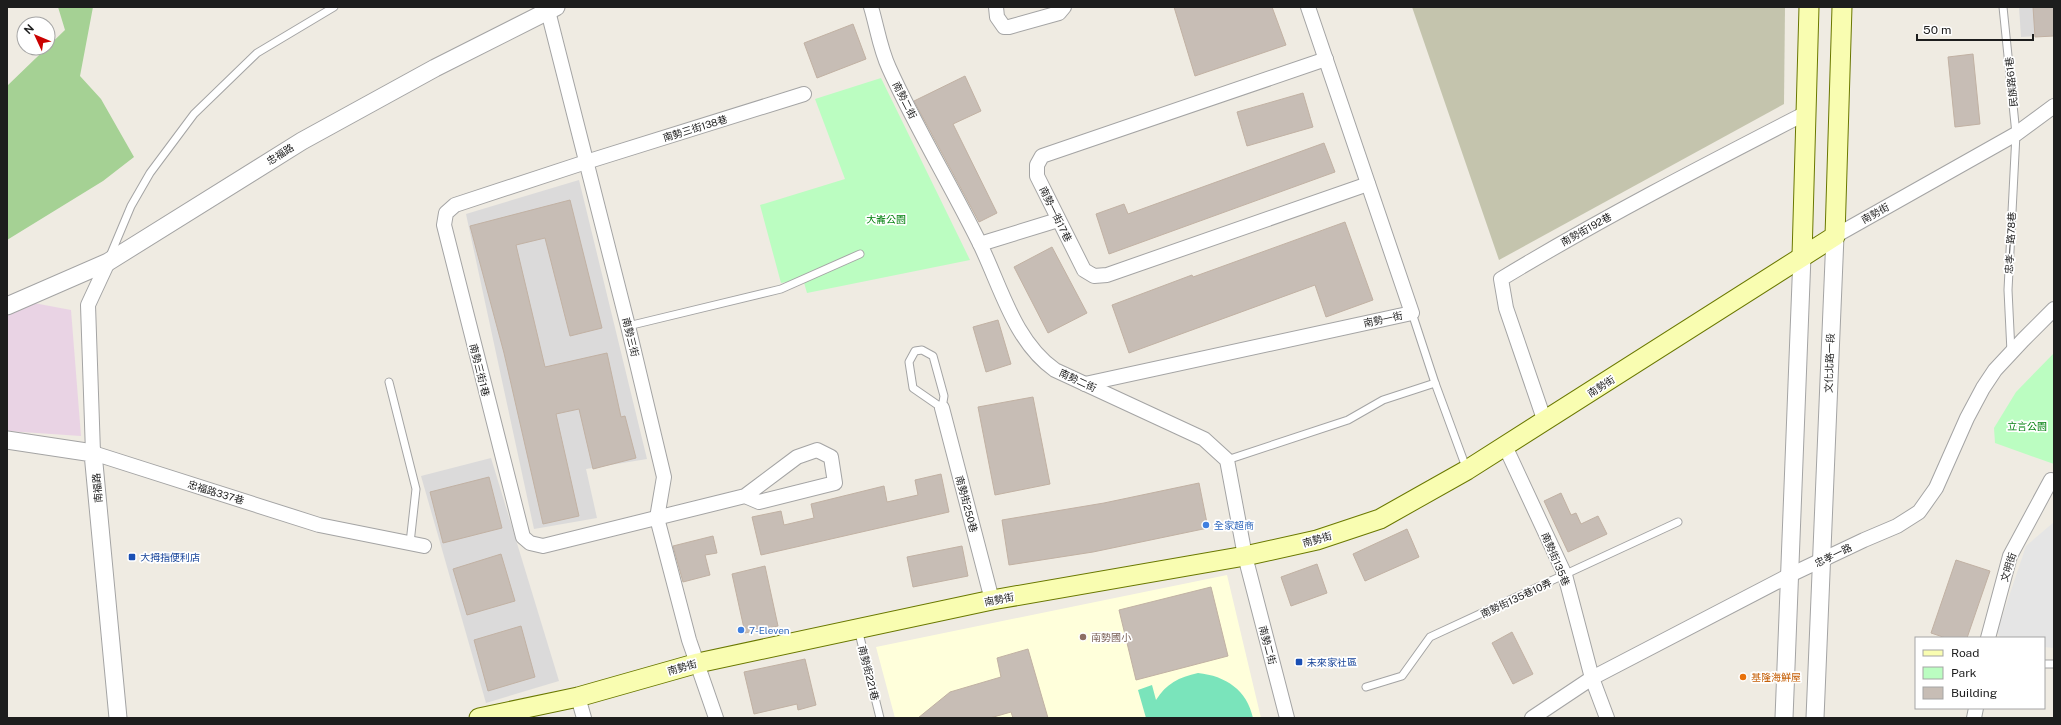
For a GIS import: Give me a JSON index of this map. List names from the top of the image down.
{
  "streets": {
    "main road": ["南勢街", "文化北路一段"],
    "street": [
      "南勢二街",
      "南勢三街138巷",
      "忠福路",
      "南勢一街17巷",
      "南勢街192巷",
      "南勢一街",
      "南勢三街",
      "南勢三街1巷",
      "南福路",
      "忠福路337巷",
      "南勢街250巷",
      "忠孝一路",
      "南勢街135巷",
      "文明街"
    ],
    "lane": [
      "民族路61巷",
      "忠孝一路78巷",
      "南勢街135巷10弄",
      "南勢街221巷"
    ]
  },
  "crossings": [
    ["民族路61巷", "南勢街"],
    ["民族路61巷", "忠孝一路78巷"],
    ["南勢二街", "南勢街"],
    ["南勢二街", "南勢一街"],
    ["南勢三街138巷", "南勢三街"],
    ["南勢三街138巷", "南勢三街1巷"],
    ["忠福路", "南勢三街"],
    ["忠福路", "南福路"],
    ["南勢街", "南勢街192巷"],
    ["南勢街", "忠孝一路78巷"],
    ["南勢街", "南勢三街"],
    ["南勢街", "文化北路一段"],
    ["南勢街", "南勢街250巷"],
    ["南勢街", "南勢街135巷"],
    ["南勢街", "南勢街221巷"],
    ["南勢一街17巷", "南勢一街"],
    ["忠孝一路78巷", "忠孝一路"],
    ["南勢三街", "南勢三街1巷"],
    ["文化北路一段", "忠孝一路"],
    ["南福路", "忠福路337巷"],
    ["忠孝一路", "南勢街135巷"],
    ["南勢街135巷", "南勢街135巷10弄"]
  ],
  "parks": ["大崙公園", "立言公園"],
  "places": {
    "other": [
      "全家超商",
      "7-Eleven",
      "南勢國小",
      "基隆海鮮屋"
    ],
    "transit": ["大拇指便利店", "未來家社區"]
  },
  "legend": ["Road", "Park", "Building"],
  "scale_bar": "50 m",
  "north": "top left"
}
